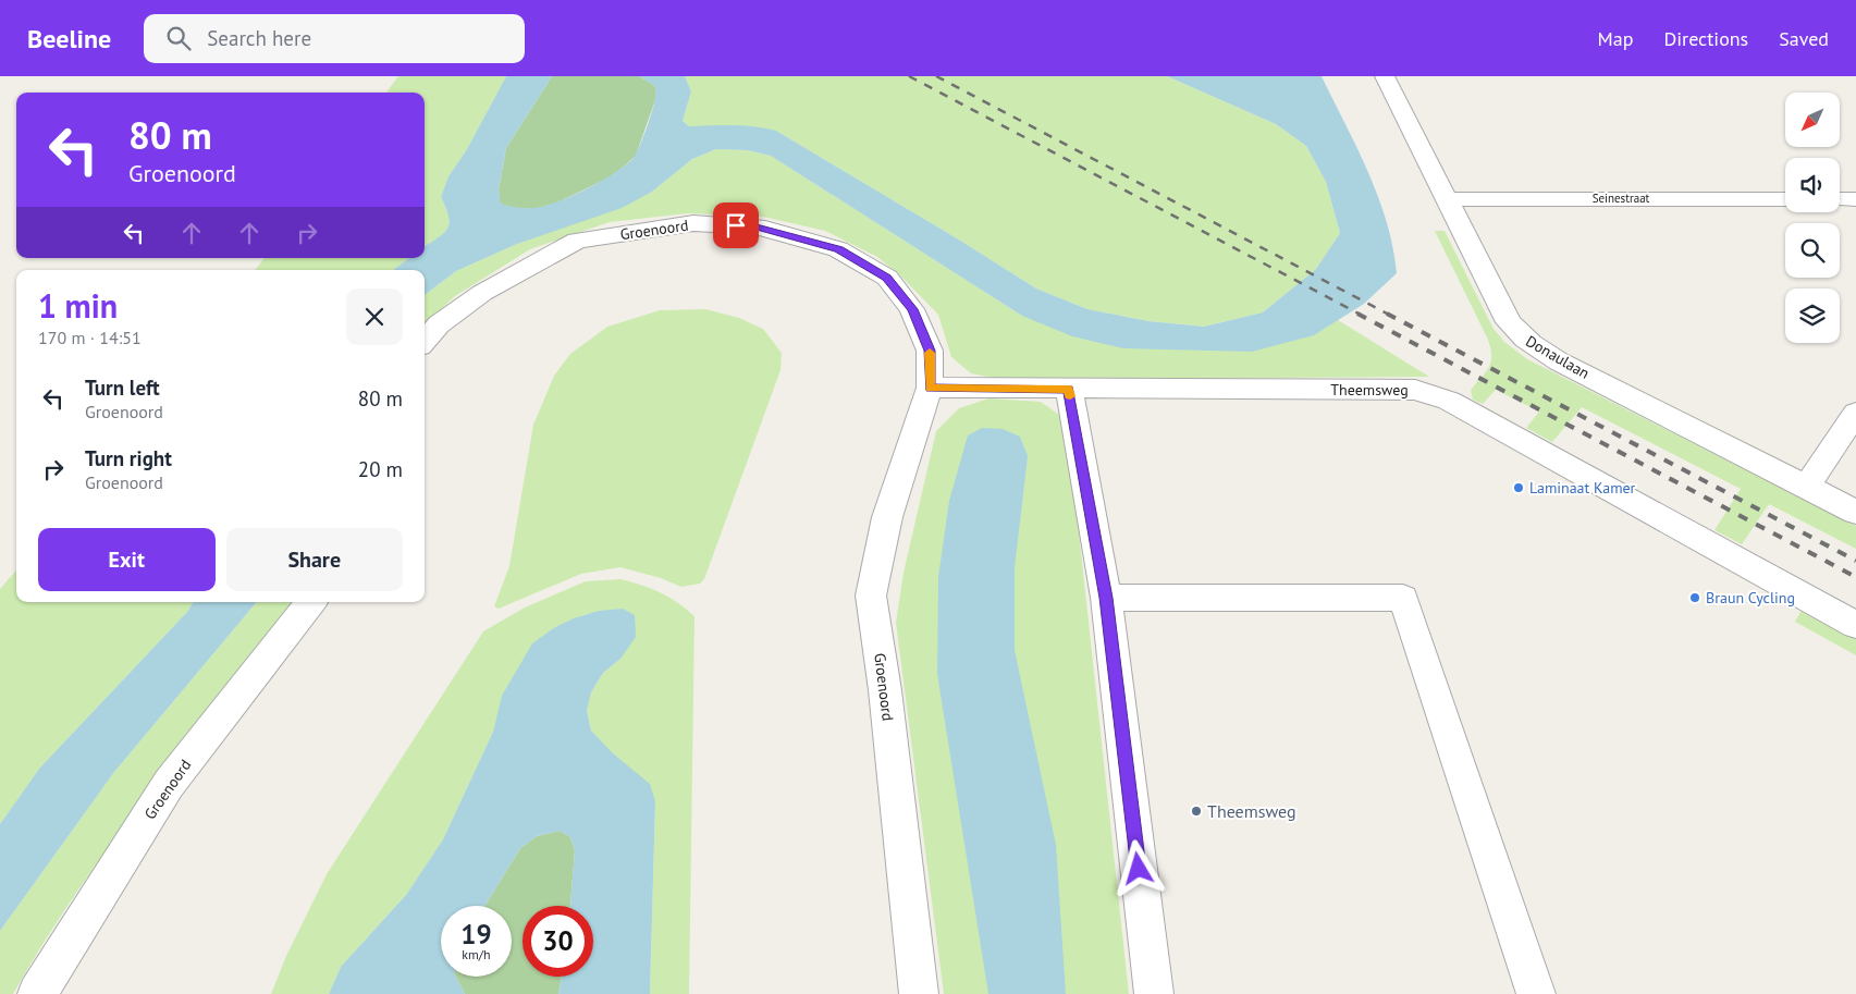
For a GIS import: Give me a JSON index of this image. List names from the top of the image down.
{
  "streets": {
    "street": [
      "Seinestraat",
      "Groenoord",
      "Donaulaan",
      "Theemsweg"
    ]
  },
  "crossings": [
    ["Seinestraat", "Donaulaan"]
  ],
  "places": ["Laminaat Kamer", "Braun Cycling", "Theemsweg"],
  "north": "bottom left",
  "page": {
    "header": "Beeline",
    "search": "Search here",
    "nav": ["Map", "Directions", "Saved"],
    "turn": ["80 m", "Groenoord"],
    "heading": ["1 min", "170 m · 14:51"],
    "list": [
      {
        "name": "Turn left",
        "note": "Groenoord",
        "value": "80 m"
      },
      {
        "name": "Turn right",
        "note": "Groenoord",
        "value": "20 m"
      }
    ],
    "buttons": ["Exit", "Share"],
    "speed": "19 km/h",
    "limit": "30"
  }
}
